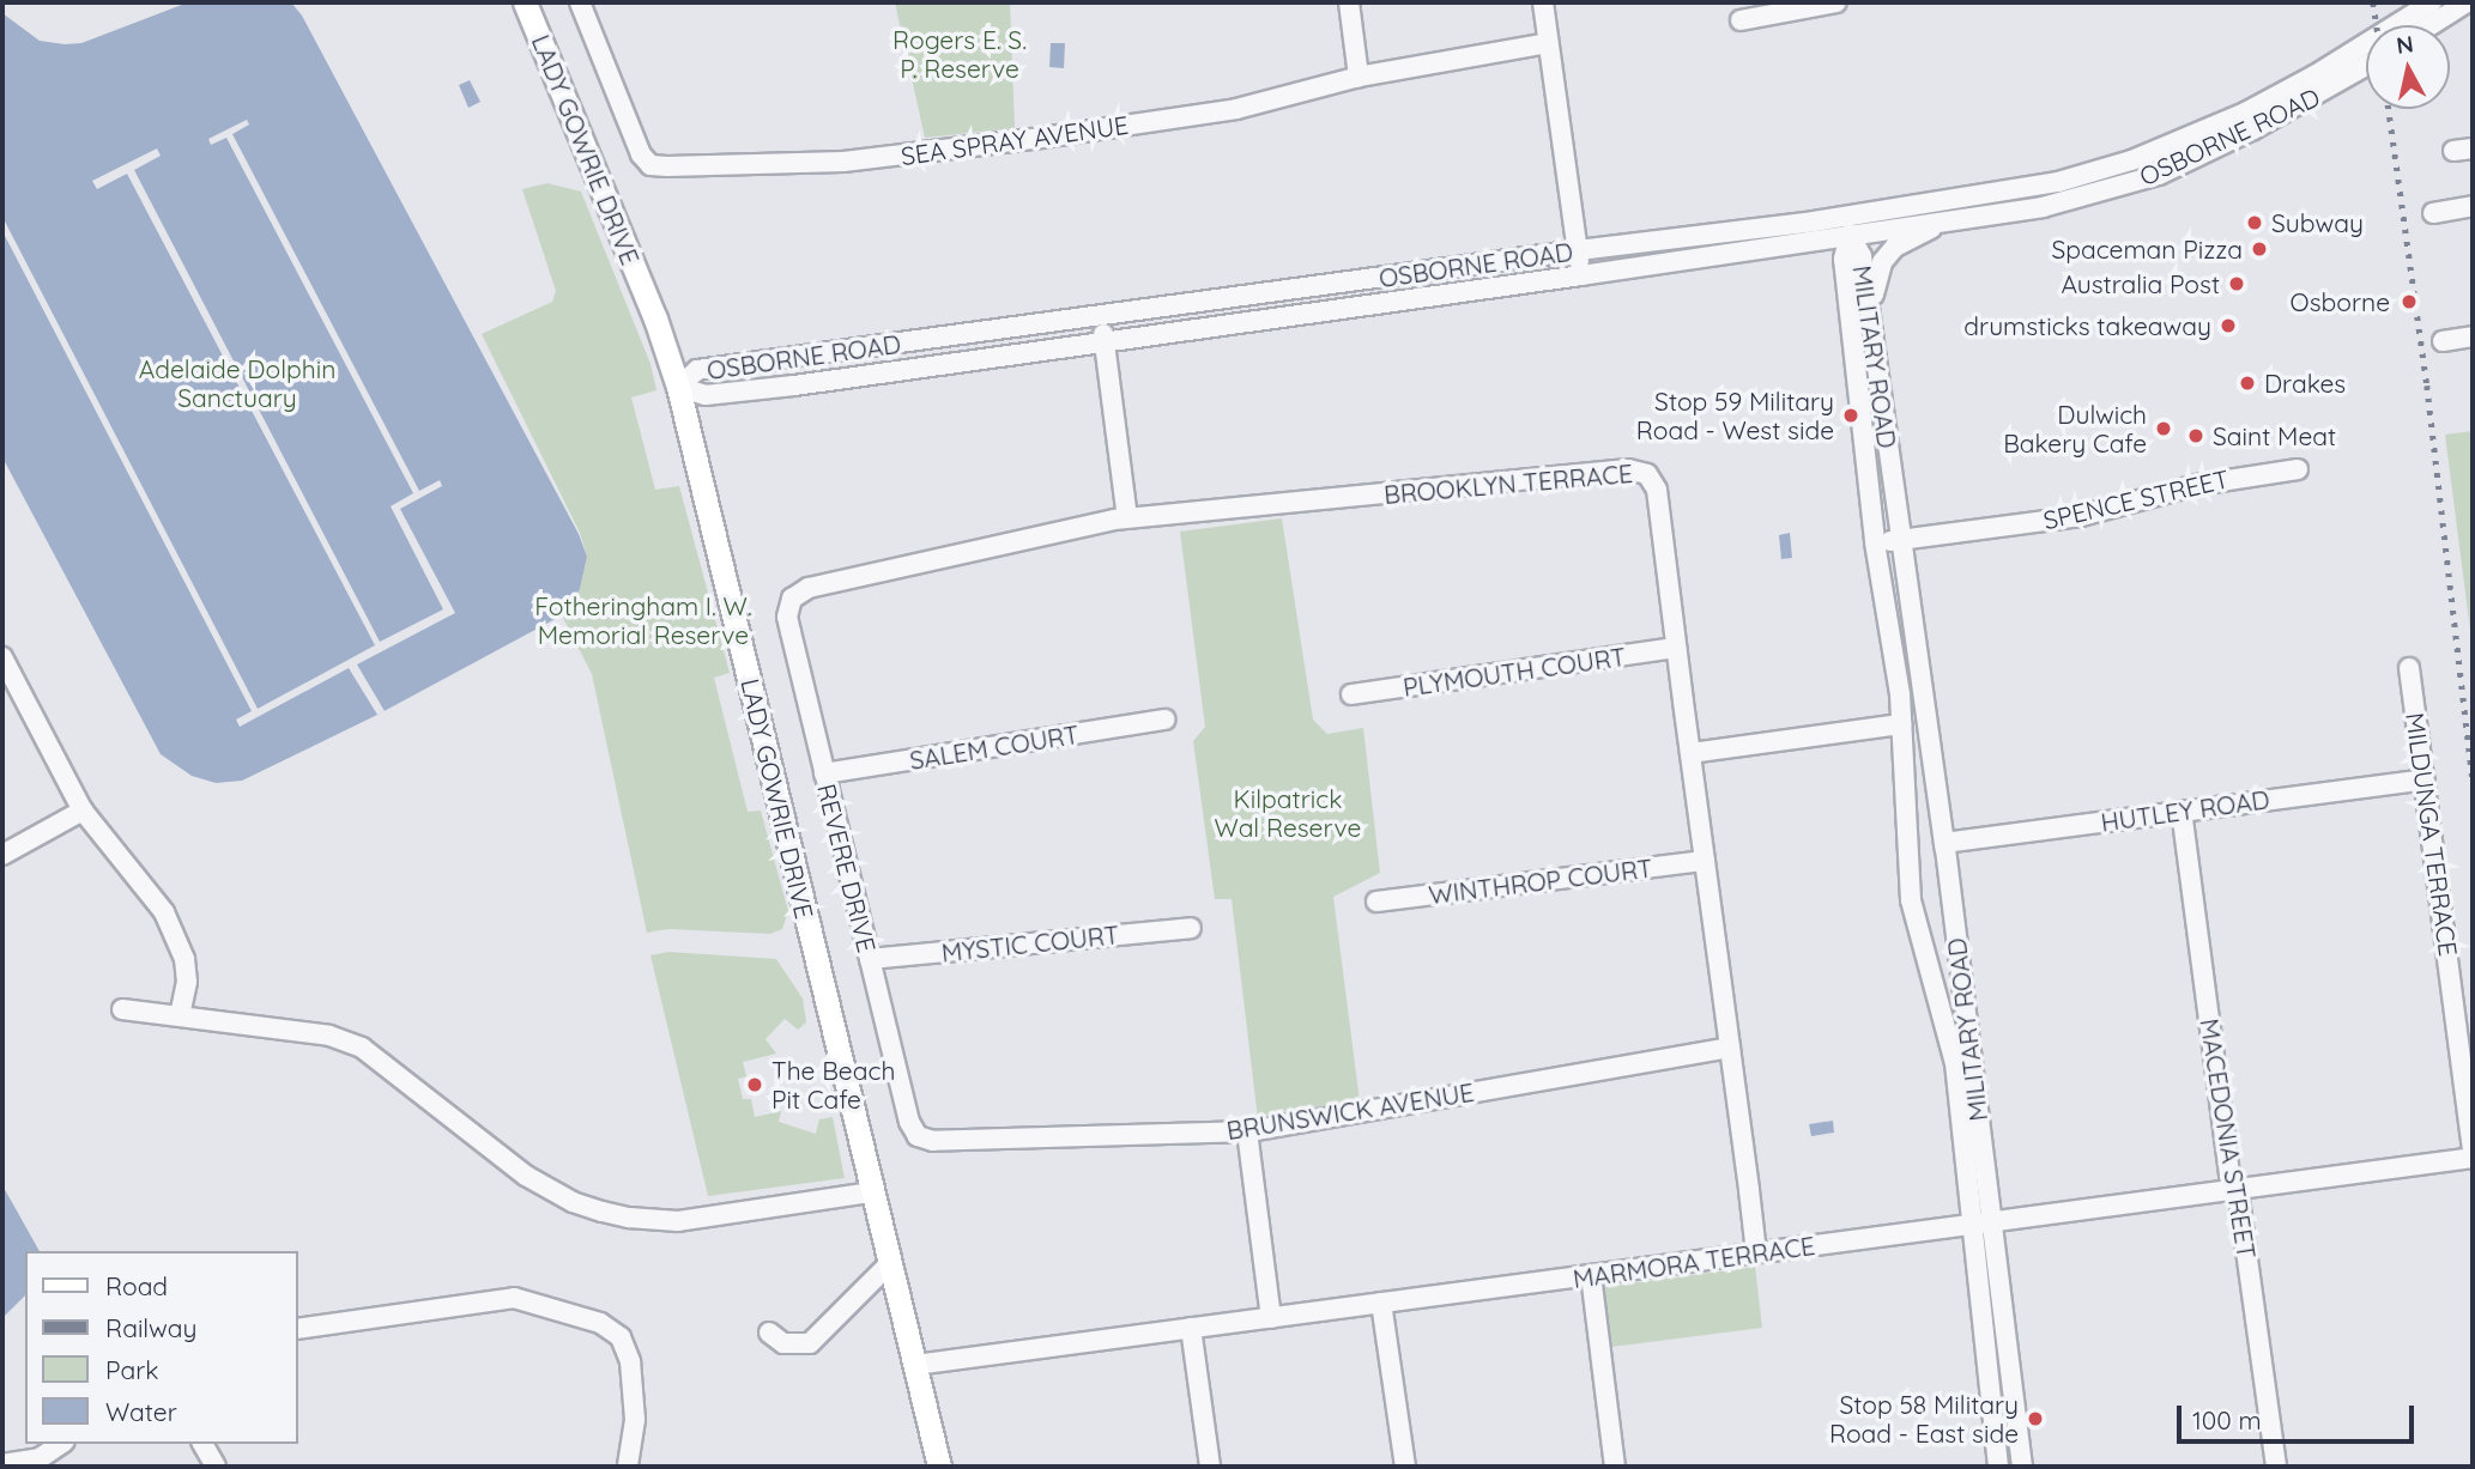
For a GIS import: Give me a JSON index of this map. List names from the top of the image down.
{
  "streets": {
    "main road": ["LADY GOWRIE DRIVE"],
    "street": [
      "OSBORNE ROAD",
      "SEA SPRAY AVENUE",
      "MILITARY ROAD",
      "BROOKLYN TERRACE",
      "SPENCE STREET",
      "PLYMOUTH COURT",
      "SALEM COURT",
      "HUTLEY ROAD",
      "MILDUNGA TERRACE",
      "REVERE DRIVE",
      "WINTHROP COURT",
      "MYSTIC COURT",
      "BRUNSWICK AVENUE",
      "MACEDONIA STREET",
      "MARMORA TERRACE"
    ]
  },
  "crossings": [
    ["OSBORNE ROAD", "LADY GOWRIE DRIVE"],
    ["OSBORNE ROAD", "MILITARY ROAD"],
    ["LADY GOWRIE DRIVE", "MARMORA TERRACE"],
    ["MILITARY ROAD", "SPENCE STREET"],
    ["MILITARY ROAD", "HUTLEY ROAD"],
    ["MILITARY ROAD", "MARMORA TERRACE"],
    ["BROOKLYN TERRACE", "PLYMOUTH COURT"],
    ["BROOKLYN TERRACE", "REVERE DRIVE"],
    ["BROOKLYN TERRACE", "WINTHROP COURT"],
    ["BROOKLYN TERRACE", "BRUNSWICK AVENUE"],
    ["BROOKLYN TERRACE", "MARMORA TERRACE"],
    ["SALEM COURT", "REVERE DRIVE"],
    ["HUTLEY ROAD", "MILDUNGA TERRACE"],
    ["HUTLEY ROAD", "MACEDONIA STREET"],
    ["REVERE DRIVE", "MYSTIC COURT"],
    ["REVERE DRIVE", "BRUNSWICK AVENUE"],
    ["MACEDONIA STREET", "MARMORA TERRACE"]
  ],
  "parks": [
    "Rogers E. S. P. Reserve",
    "Adelaide Dolphin Sanctuary",
    "Fotheringham I. W. Memorial Reserve",
    "Kilpatrick Wal Reserve"
  ],
  "places": [
    "Subway",
    "Spaceman Pizza",
    "Australia Post",
    "Osborne",
    "drumsticks takeaway",
    "Drakes",
    "Stop 59 Military Road - West side",
    "Dulwich Bakery Cafe",
    "Saint Meat",
    "The Beach Pit Cafe",
    "Stop 58 Military Road - East side"
  ],
  "legend": [
    "Road",
    "Railway",
    "Park",
    "Water"
  ],
  "scale_bar": "100 m",
  "north": "top"
}
